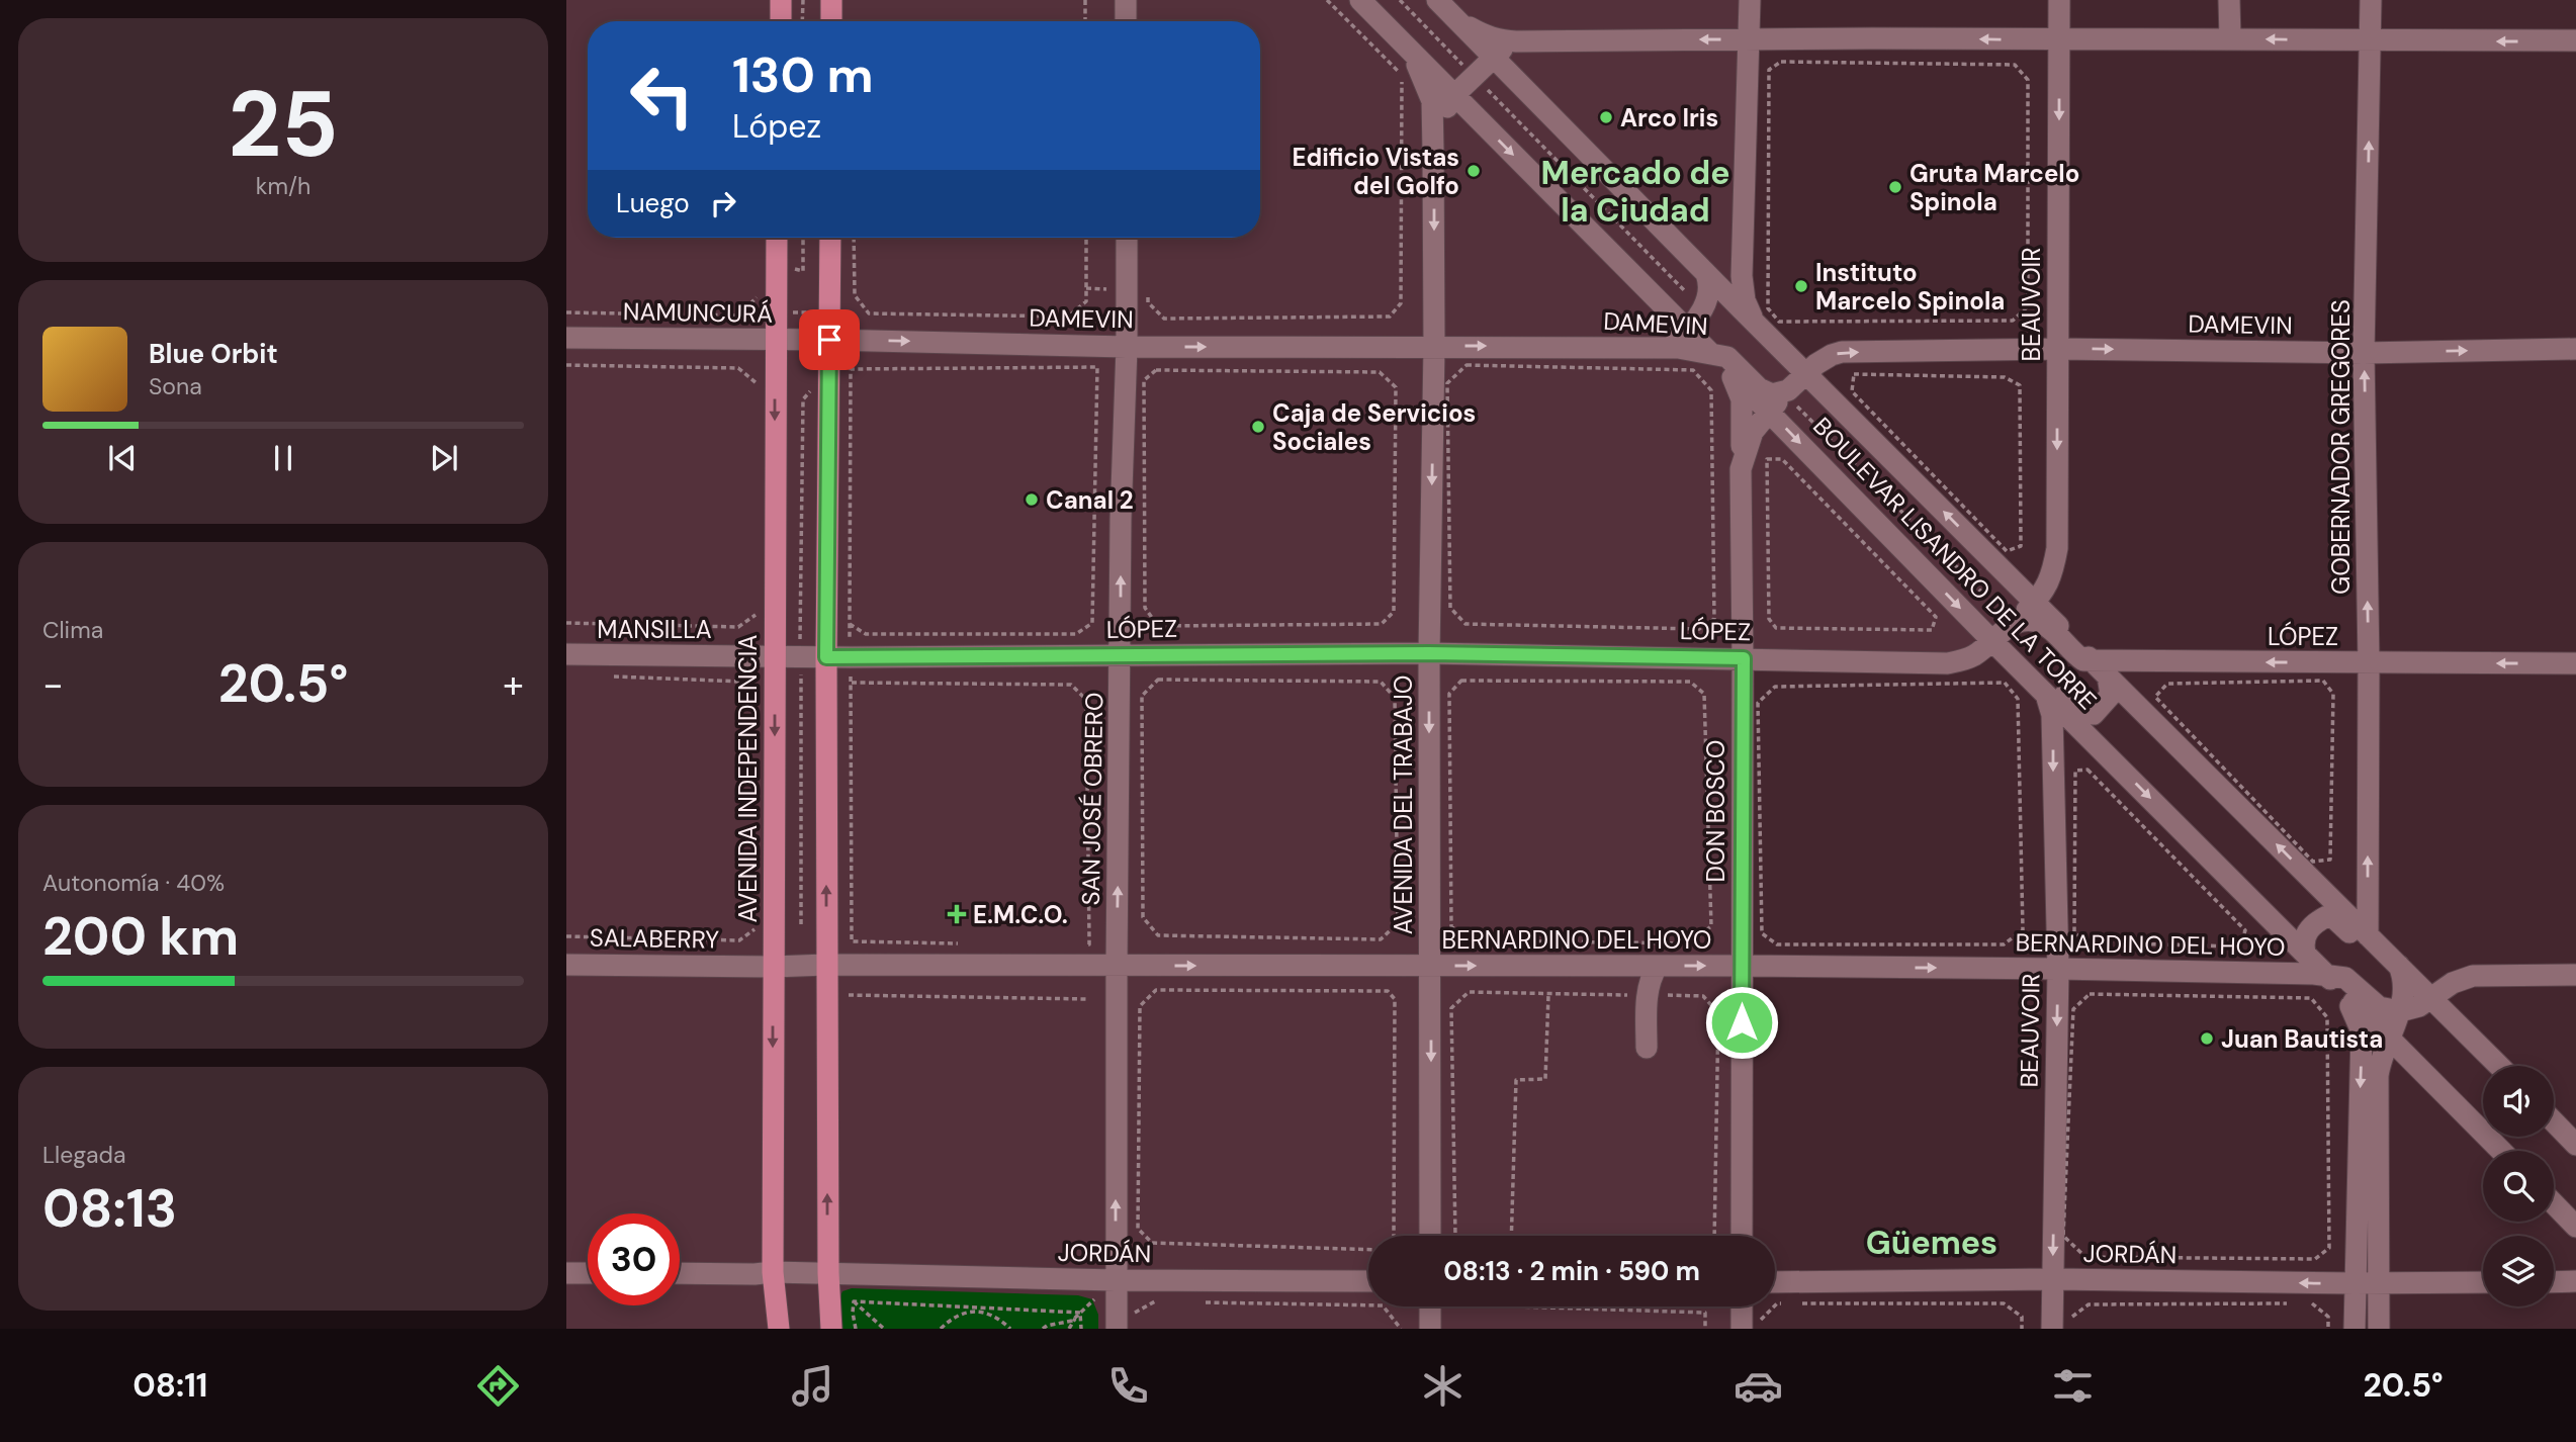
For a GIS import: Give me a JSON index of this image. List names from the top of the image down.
{
  "streets": {
    "main road": ["AVENIDA INDEPENDENCIA"],
    "street": [
      "BEAUVOIR",
      "NAMUNCURÁ",
      "DAMEVIN",
      "GOBERNADOR GREGORES",
      "BOULEVAR LISANDRO DE LA TORRE",
      "MANSILLA",
      "LÓPEZ",
      "SAN JOSÉ OBRERO",
      "AVENIDA DEL TRABAJO",
      "DON BOSCO",
      "SALABERRY",
      "BERNARDINO DEL HOYO",
      "JORDÁN"
    ]
  },
  "crossings": [
    ["BEAUVOIR", "DAMEVIN"],
    ["BEAUVOIR", "BOULEVAR LISANDRO DE LA TORRE"],
    ["BEAUVOIR", "BERNARDINO DEL HOYO"],
    ["BEAUVOIR", "JORDÁN"],
    ["NAMUNCURÁ", "DAMEVIN"],
    ["NAMUNCURÁ", "AVENIDA INDEPENDENCIA"],
    ["DAMEVIN", "GOBERNADOR GREGORES"],
    ["DAMEVIN", "BOULEVAR LISANDRO DE LA TORRE"],
    ["DAMEVIN", "SAN JOSÉ OBRERO"],
    ["DAMEVIN", "AVENIDA DEL TRABAJO"],
    ["DAMEVIN", "DON BOSCO"],
    ["GOBERNADOR GREGORES", "BOULEVAR LISANDRO DE LA TORRE"],
    ["GOBERNADOR GREGORES", "LÓPEZ"],
    ["BOULEVAR LISANDRO DE LA TORRE", "LÓPEZ"],
    ["BOULEVAR LISANDRO DE LA TORRE", "DON BOSCO"],
    ["BOULEVAR LISANDRO DE LA TORRE", "BERNARDINO DEL HOYO"],
    ["MANSILLA", "LÓPEZ"],
    ["MANSILLA", "AVENIDA INDEPENDENCIA"],
    ["LÓPEZ", "SAN JOSÉ OBRERO"],
    ["LÓPEZ", "AVENIDA DEL TRABAJO"],
    ["LÓPEZ", "DON BOSCO"],
    ["AVENIDA INDEPENDENCIA", "SALABERRY"],
    ["AVENIDA INDEPENDENCIA", "JORDÁN"],
    ["SAN JOSÉ OBRERO", "BERNARDINO DEL HOYO"],
    ["SAN JOSÉ OBRERO", "JORDÁN"],
    ["AVENIDA DEL TRABAJO", "BERNARDINO DEL HOYO"],
    ["DON BOSCO", "BERNARDINO DEL HOYO"],
    ["SALABERRY", "BERNARDINO DEL HOYO"]
  ],
  "one_way": [
    "BEAUVOIR",
    "DAMEVIN",
    "GOBERNADOR GREGORES",
    "SAN JOSÉ OBRERO",
    "AVENIDA DEL TRABAJO",
    "BERNARDINO DEL HOYO"
  ],
  "districts": ["Mercado de la Ciudad", "Güemes"],
  "places": {
    "other": [
      "Arco Iris",
      "Edificio Vistas del Golfo",
      "Gruta Marcelo Spinola",
      "Instituto Marcelo Spinola",
      "Caja de Servicios Sociales",
      "Canal 2",
      "Juan Bautista"
    ],
    "health": ["E.M.C.O."]
  },
  "page": {
    "tile": [
      ["25", "km/h"],
      "Clima",
      ["Autonomía · 40%", "200 km"],
      ["Llegada", "08:13"]
    ],
    "turn": ["130 m", "López"],
    "then": "Luego",
    "song": ["Blue Orbit", "Sona"],
    "heat": ["−", "20.5°", "+"],
    "limit": "30",
    "trip": "08:13 · 2 min · 590 m",
    "tabs": ["08:11", "20.5°"]
  }
}
